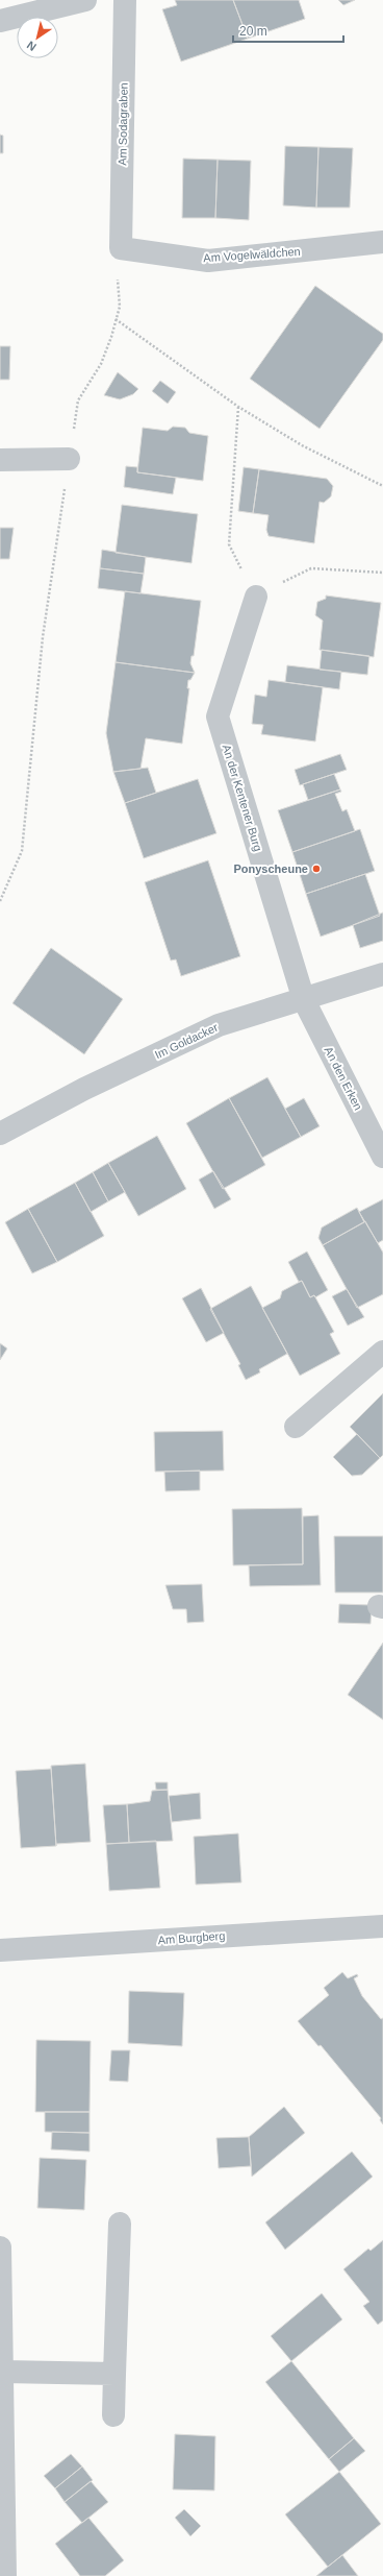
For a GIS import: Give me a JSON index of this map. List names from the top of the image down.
{
  "streets": {
    "street": [
      "Am Sodagraben",
      "Am Vogelwäldchen",
      "An der Kentener Burg",
      "Im Goldacker",
      "An den Erken",
      "Am Burgberg"
    ]
  },
  "crossings": [
    ["Am Sodagraben", "Am Vogelwäldchen"],
    ["An der Kentener Burg", "Im Goldacker"],
    ["An der Kentener Burg", "An den Erken"],
    ["Im Goldacker", "An den Erken"]
  ],
  "places": ["Ponyscheune"],
  "scale_bar": "20 m",
  "north": "bottom left"
}
